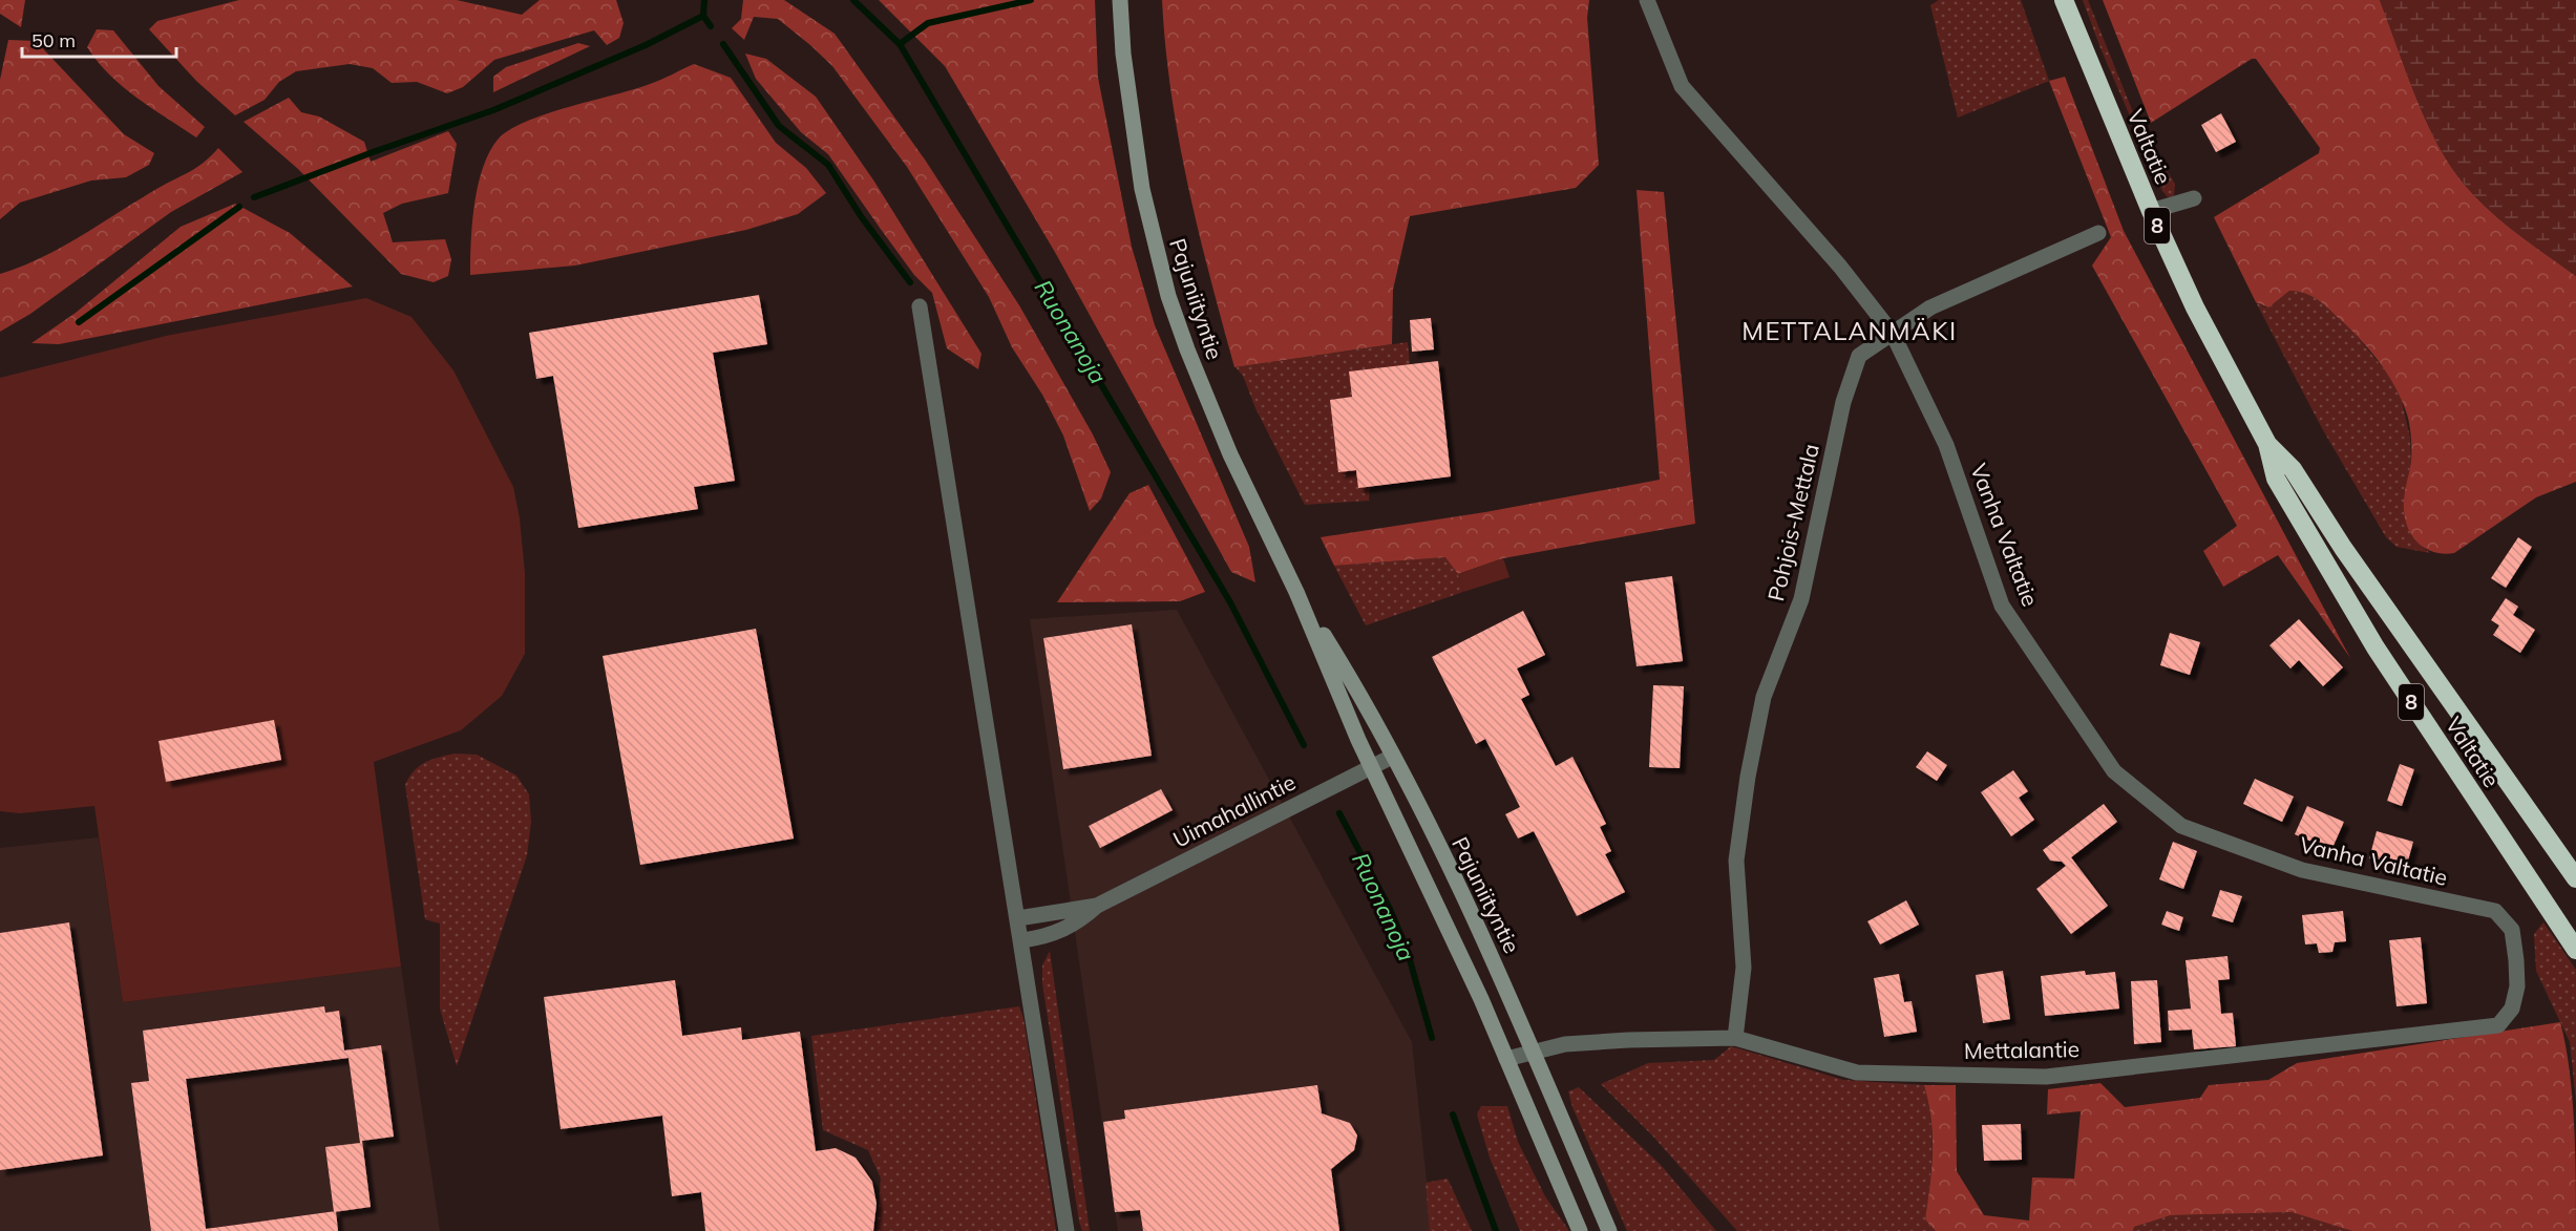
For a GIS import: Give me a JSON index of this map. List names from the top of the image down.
{
  "streets": {
    "highway": ["Valtatie", "8"],
    "street": [
      "Pajuniityntie",
      "Pohjois-Mettala",
      "Vanha Valtatie",
      "Uimahallintie",
      "Mettalantie"
    ]
  },
  "crossings": [
    ["Pajuniityntie", "Uimahallintie"],
    ["Pajuniityntie", "Mettalantie"],
    ["Pohjois-Mettala", "Vanha Valtatie"],
    ["Pohjois-Mettala", "Mettalantie"],
    ["Vanha Valtatie", "Mettalantie"]
  ],
  "districts": ["METTALANMÄKI"],
  "water": ["Ruonanoja"],
  "scale_bar": "50 m"
}
